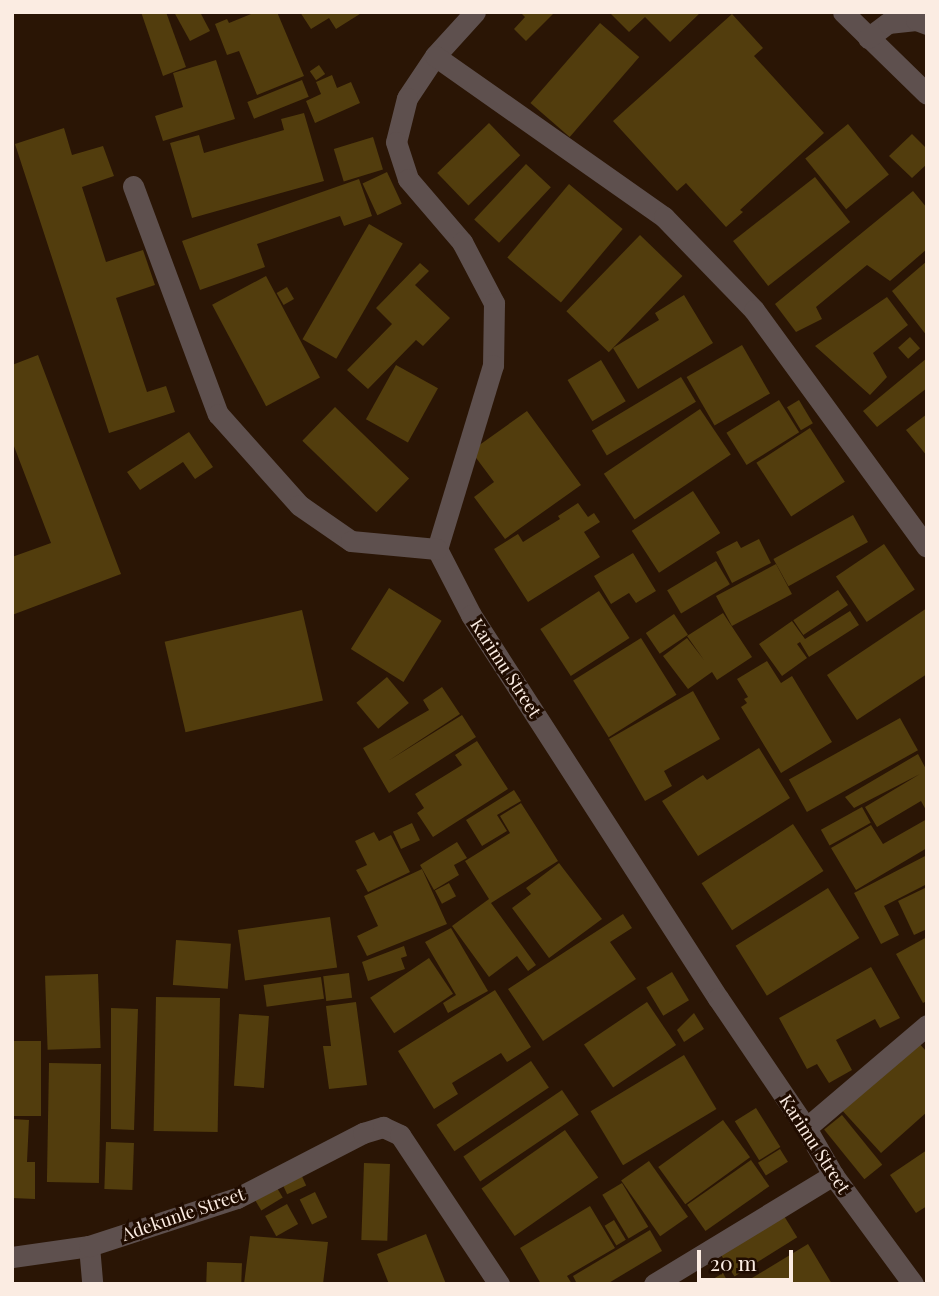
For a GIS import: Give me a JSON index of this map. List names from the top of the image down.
{
  "streets": {
    "street": ["Karimu Street", "Adekunle Street"]
  },
  "scale_bar": "20 m"
}
